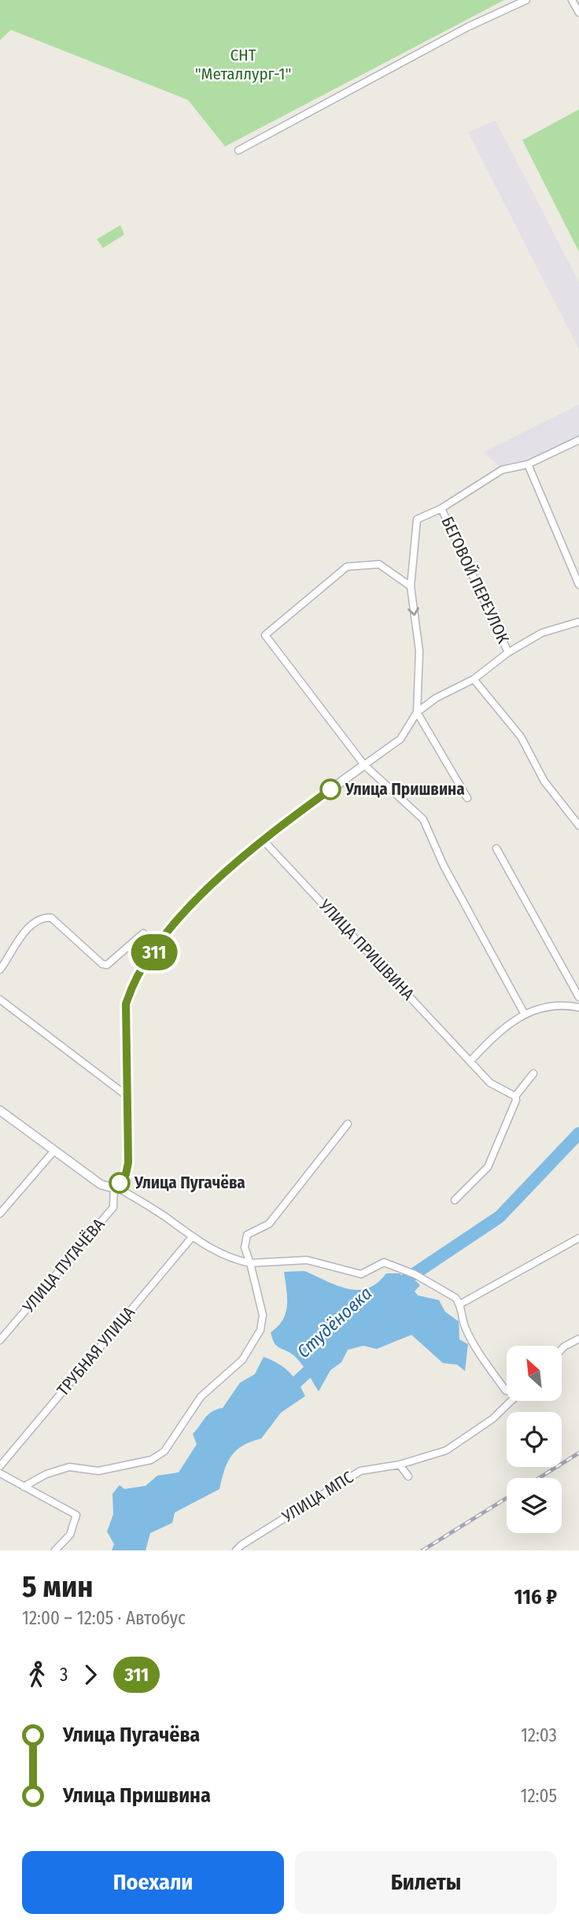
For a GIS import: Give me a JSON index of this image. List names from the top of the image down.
{
  "streets": {
    "street": [
      "БЕГОВОЙ ПЕРЕУЛОК",
      "УЛИЦА ПРИШВИНА",
      "УЛИЦА ПУГАЧЁВА",
      "ТРУБНАЯ УЛИЦА",
      "УЛИЦА МПС"
    ]
  },
  "water": ["Студёновка"],
  "parks": ["СНТ \"Металлург-1\""],
  "places": ["Улица Пришвина", "Улица Пугачёва"],
  "lines": ["bus line 311"],
  "north": "top left",
  "page": {
    "on_map": "311",
    "heading": ["5 мин", "12:00 – 12:05 · Автобус", "116 ₽"],
    "legs": ["3", "311"],
    "list": [
      {
        "name": "Улица Пугачёва",
        "value": "12:03"
      },
      {
        "name": "Улица Пришвина",
        "value": "12:05"
      }
    ],
    "buttons": ["Поехали", "Билеты"]
  }
}
